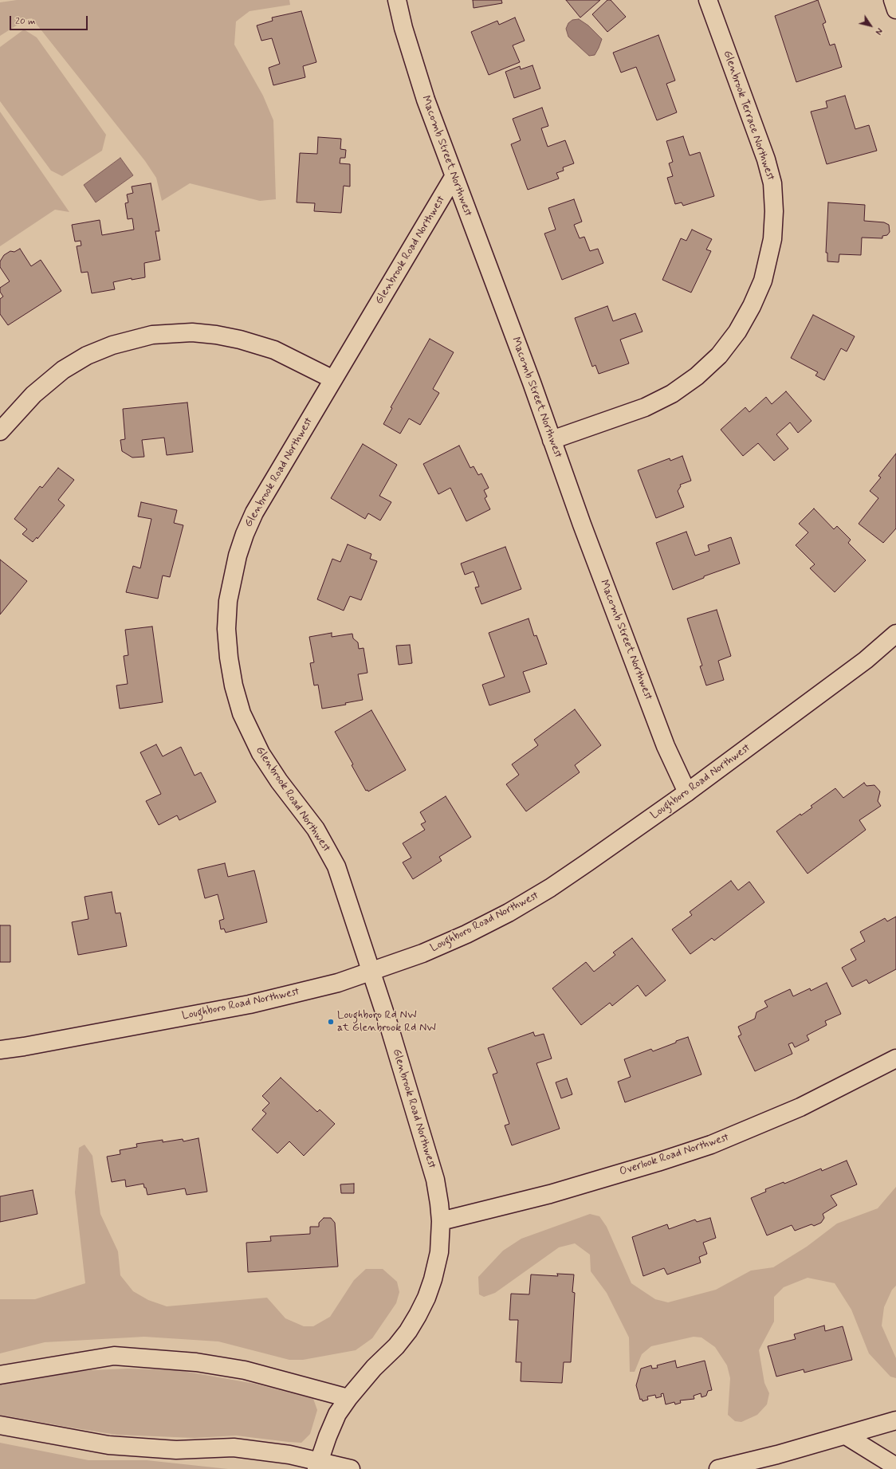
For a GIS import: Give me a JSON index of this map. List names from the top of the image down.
{
  "streets": {
    "street": [
      "Glenbrook Terrace Northwest",
      "Macomb Street Northwest",
      "Glenbrook Road Northwest",
      "Loughboro Road Northwest",
      "Overlook Road Northwest"
    ]
  },
  "crossings": [
    ["Glenbrook Terrace Northwest", "Macomb Street Northwest"],
    ["Macomb Street Northwest", "Glenbrook Road Northwest"],
    ["Macomb Street Northwest", "Loughboro Road Northwest"],
    ["Glenbrook Road Northwest", "Loughboro Road Northwest"],
    ["Glenbrook Road Northwest", "Overlook Road Northwest"]
  ],
  "places": ["Loughboro Rd NW at Glenbrook Rd NW"],
  "scale_bar": "20 m",
  "north": "bottom right"
}
